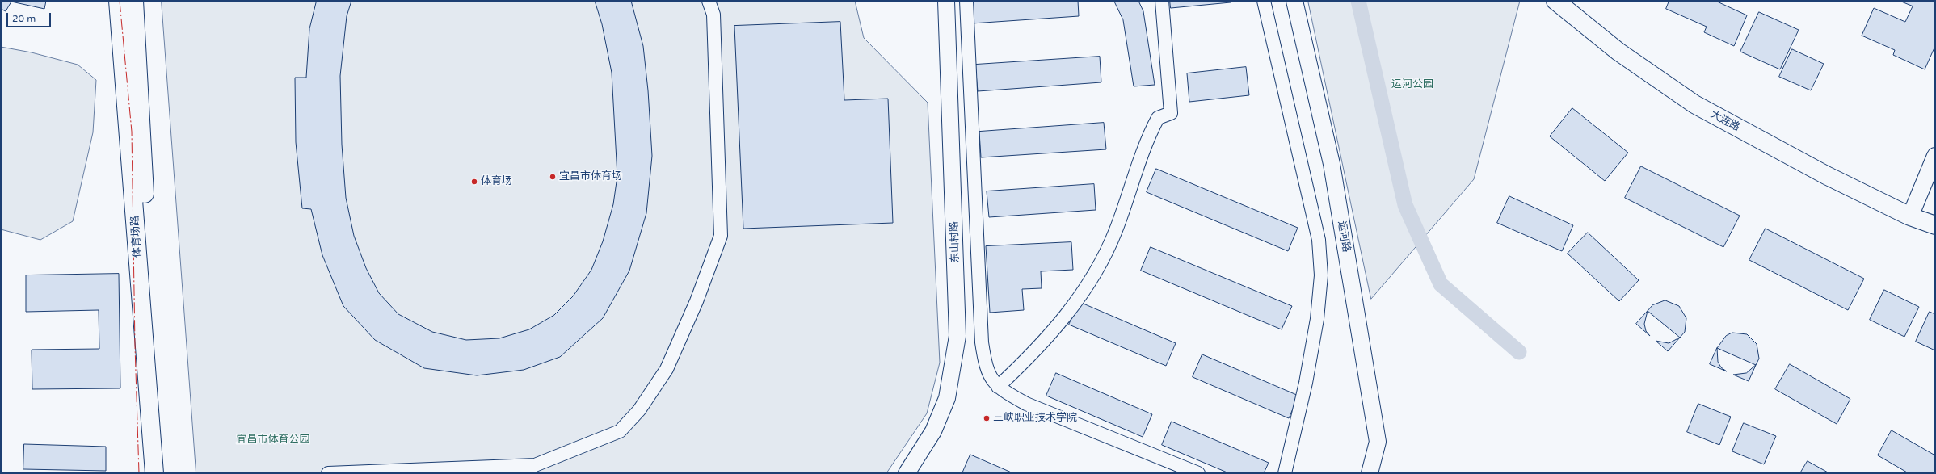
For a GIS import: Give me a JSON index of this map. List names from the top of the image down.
{
  "streets": {
    "main road": ["大连路", "体育场路"],
    "street": ["运河路", "东山村路"]
  },
  "parks": ["运河公园", "宜昌市体育公园"],
  "places": ["宜昌市体育场", "体育场", "三峡职业技术学院"],
  "scale_bar": "20 m"
}
